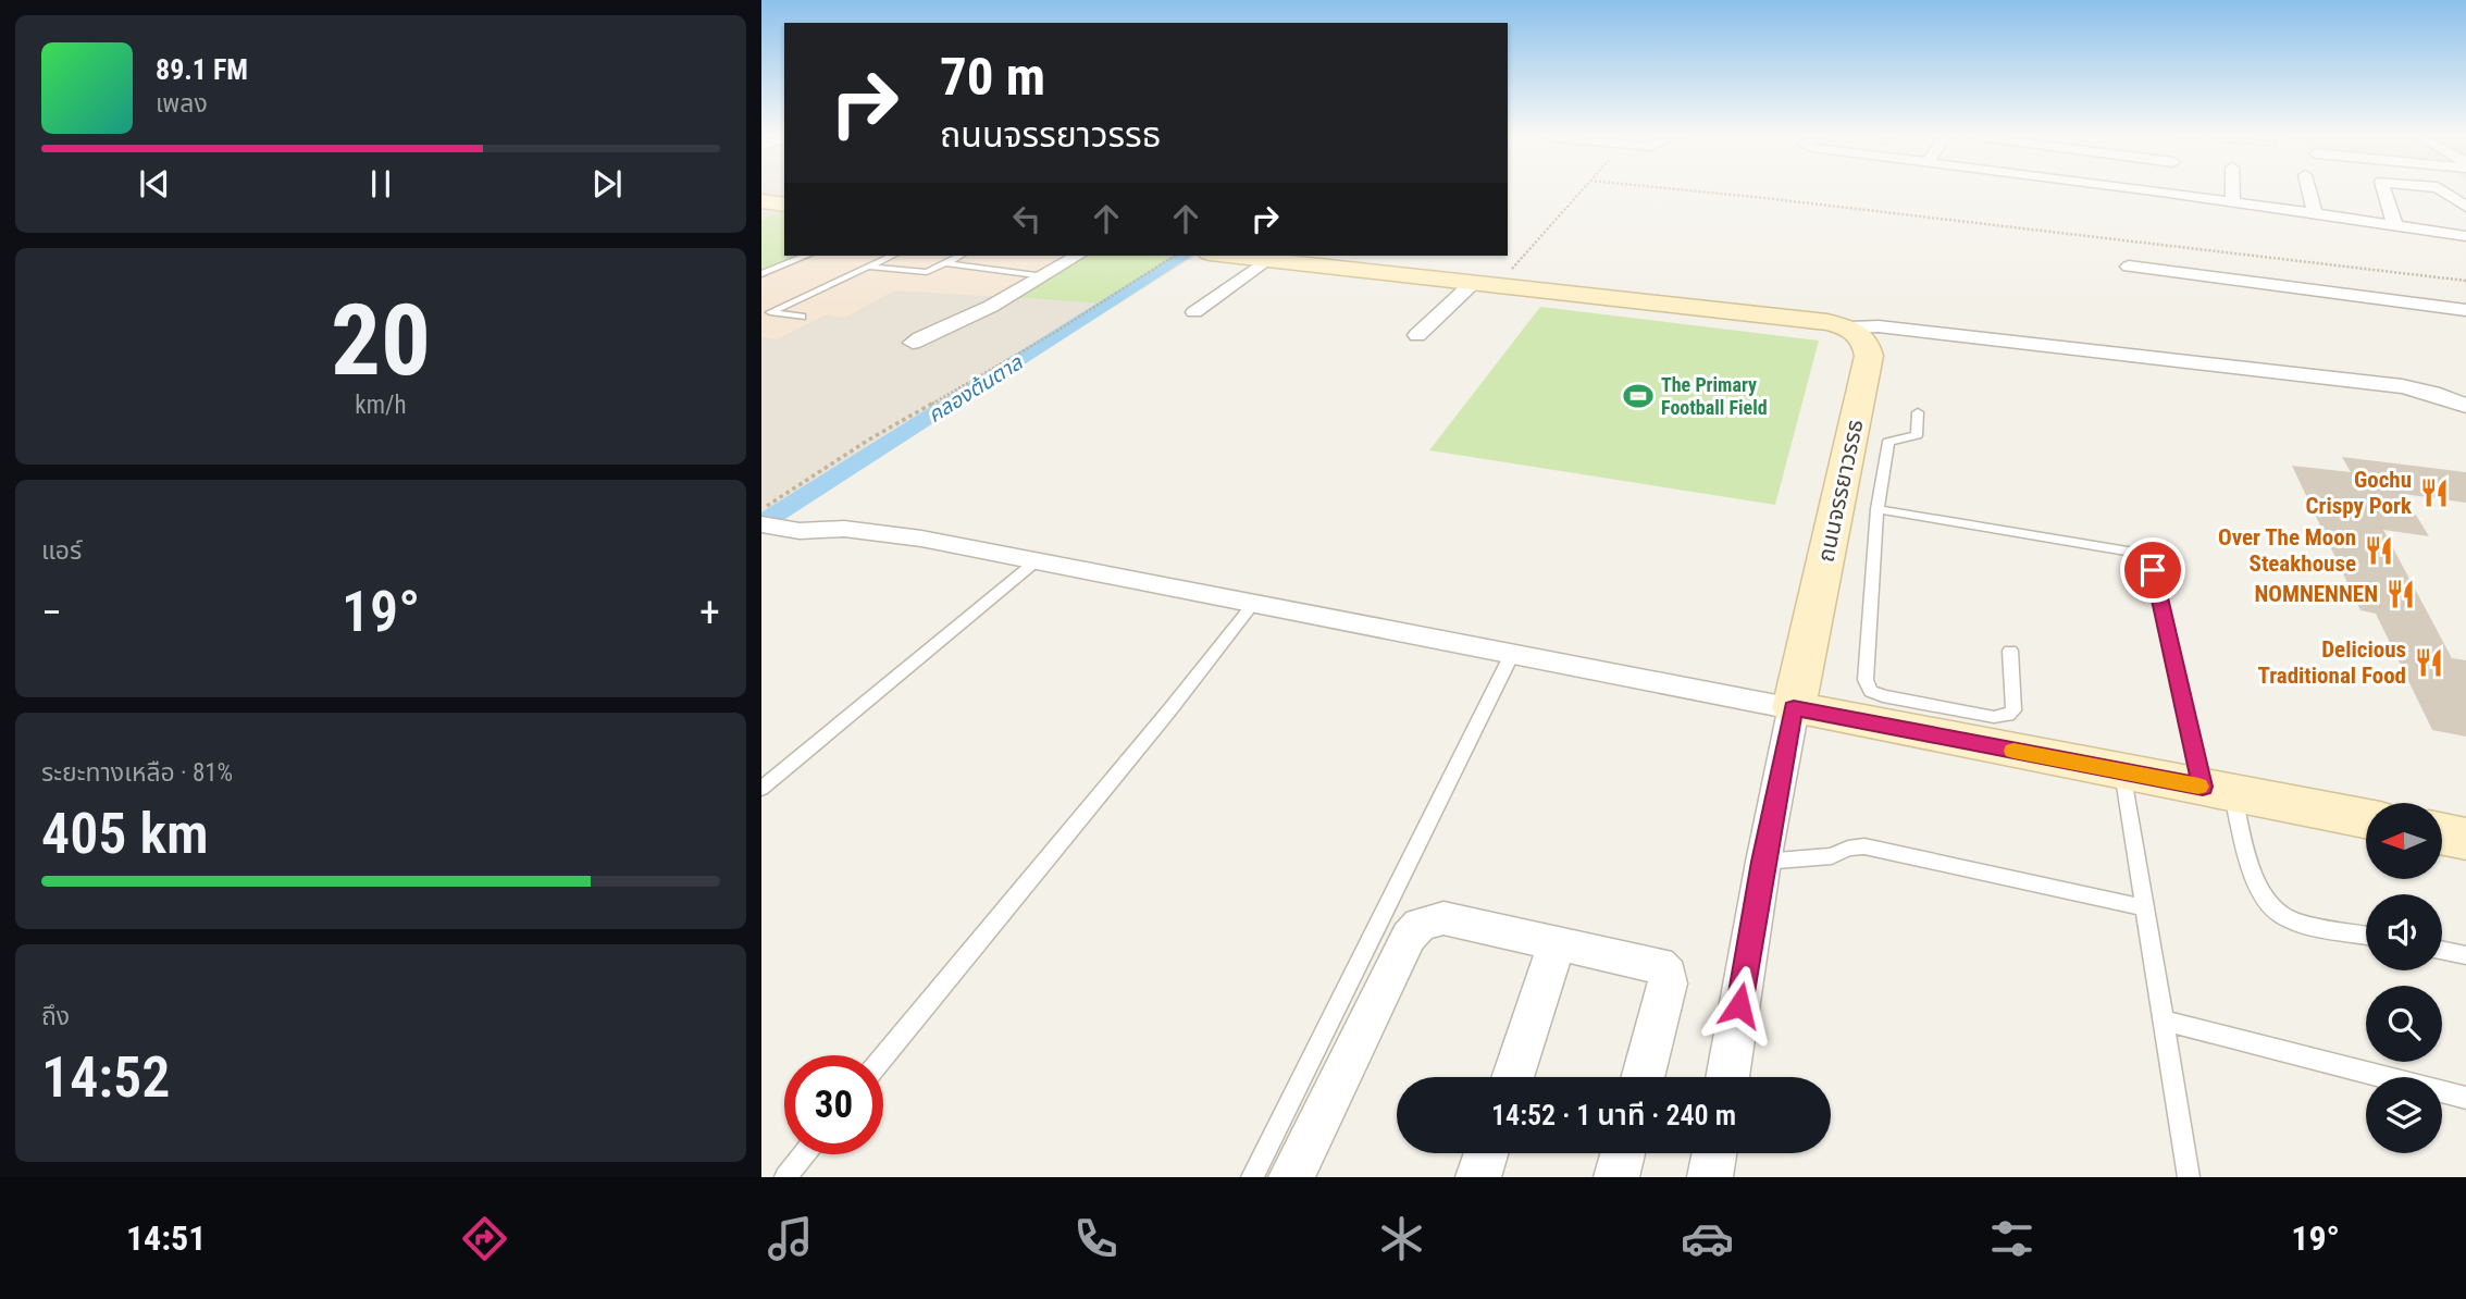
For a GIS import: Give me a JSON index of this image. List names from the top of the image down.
{
  "streets": {
    "main road": ["ถนนจรรยาวรรธ"]
  },
  "water": ["คลองต้นตาล"],
  "places": {
    "sports": ["The Primary Football Field"],
    "restaurant": [
      "Gochu Crispy Pork",
      "Over The Moon Steakhouse",
      "NOMNENNEN",
      "Delicious Traditional Food"
    ]
  },
  "north": "left",
  "page": {
    "turn": ["70 m", "ถนนจรรยาวรรธ"],
    "song": ["89.1 FM", "เพลง"],
    "tile": [
      ["20", "km/h"],
      "แอร์",
      ["ระยะทางเหลือ · 81%", "405 km"],
      ["ถึง", "14:52"]
    ],
    "heat": ["−", "19°", "+"],
    "limit": "30",
    "trip": "14:52 · 1 นาที · 240 m",
    "tabs": ["14:51", "19°"]
  }
}
